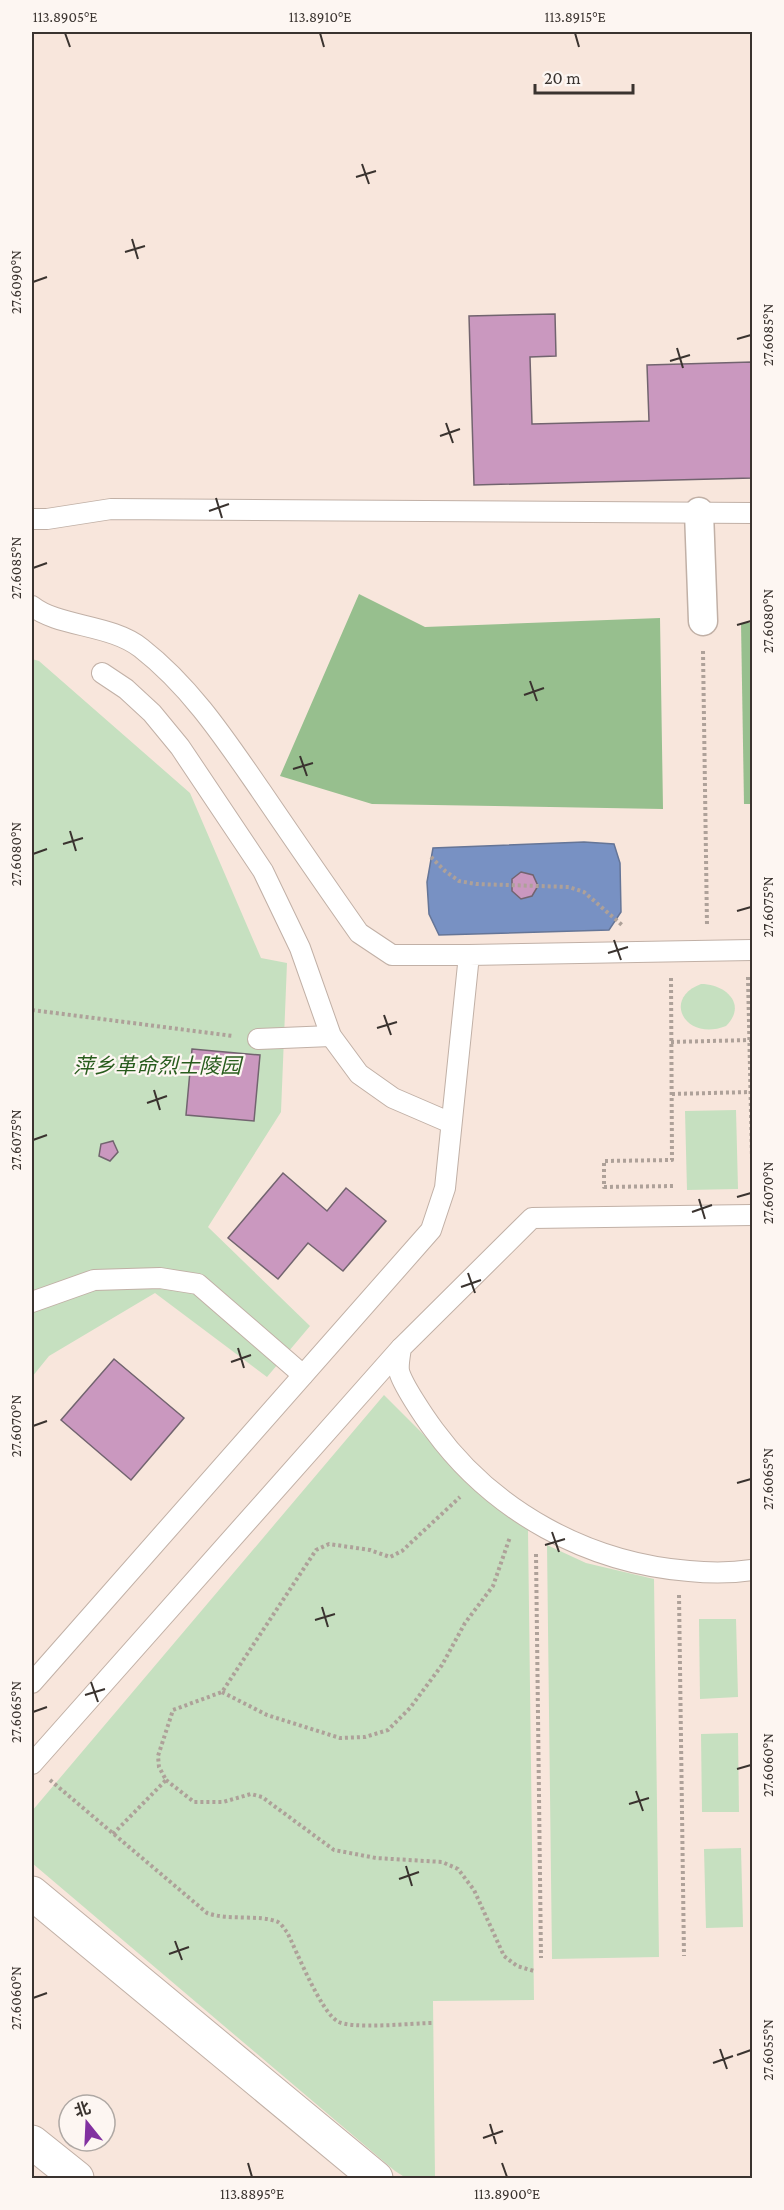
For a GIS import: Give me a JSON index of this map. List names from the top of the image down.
{
  "parks": ["萍乡革命烈士陵园"],
  "scale_bar": "20 m",
  "north": "top",
  "coordinates": [
    "113.8905°E",
    "113.8910°E",
    "113.8915°E",
    "27.6090°N",
    "27.6085°N",
    "27.6080°N",
    "27.6075°N",
    "27.6070°N",
    "27.6065°N",
    "27.6060°N",
    "27.6055°N",
    "113.8895°E",
    "113.8900°E"
  ]
}
